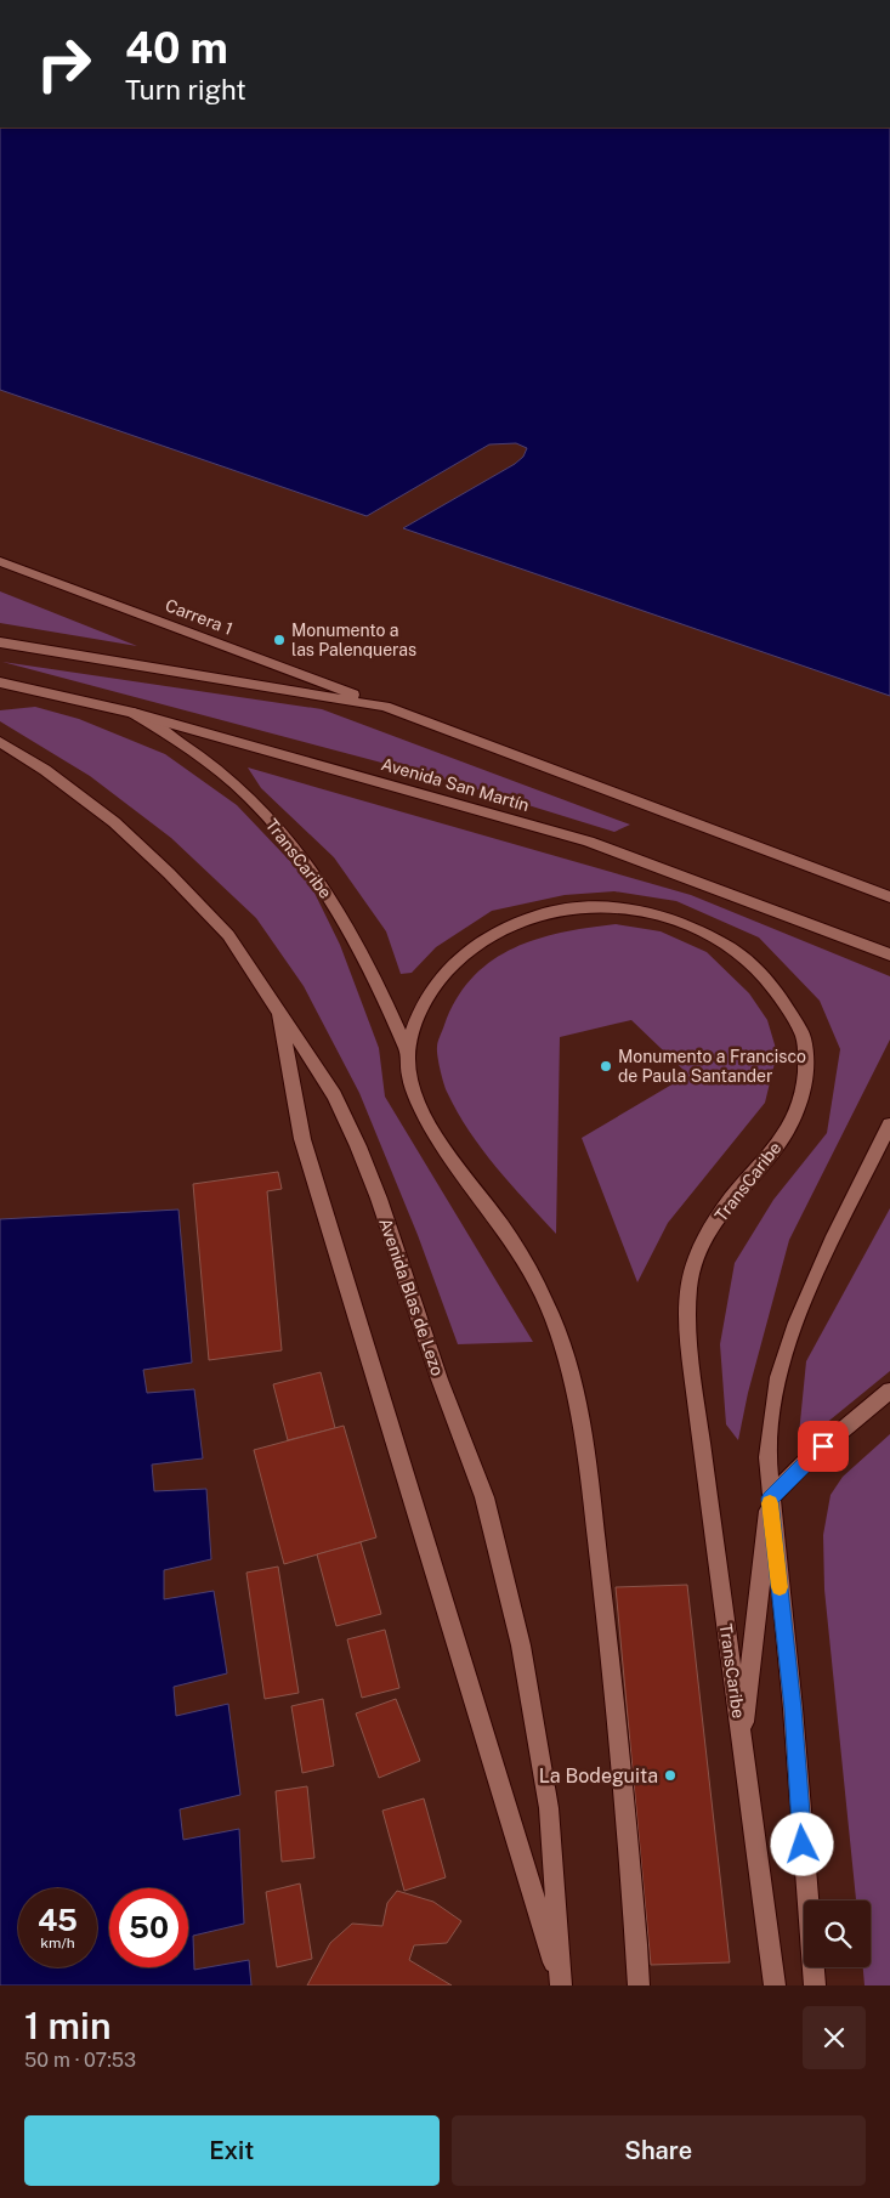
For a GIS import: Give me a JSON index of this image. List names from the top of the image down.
{
  "streets": {
    "main road": [
      "Carrera 1",
      "Avenida San Martín",
      "TransCaribe",
      "Avenida Blas de Lezo"
    ]
  },
  "crossings": [
    ["Avenida San Martín", "TransCaribe"]
  ],
  "places": ["Monumento a las Palenqueras", "Monumento a Francisco de Paula Santander", "La Bodeguita"],
  "page": {
    "turn": ["40 m", "Turn right"],
    "speed": "45 km/h",
    "limit": "50",
    "heading": ["1 min", "50 m · 07:53"],
    "buttons": ["Exit", "Share"]
  }
}
